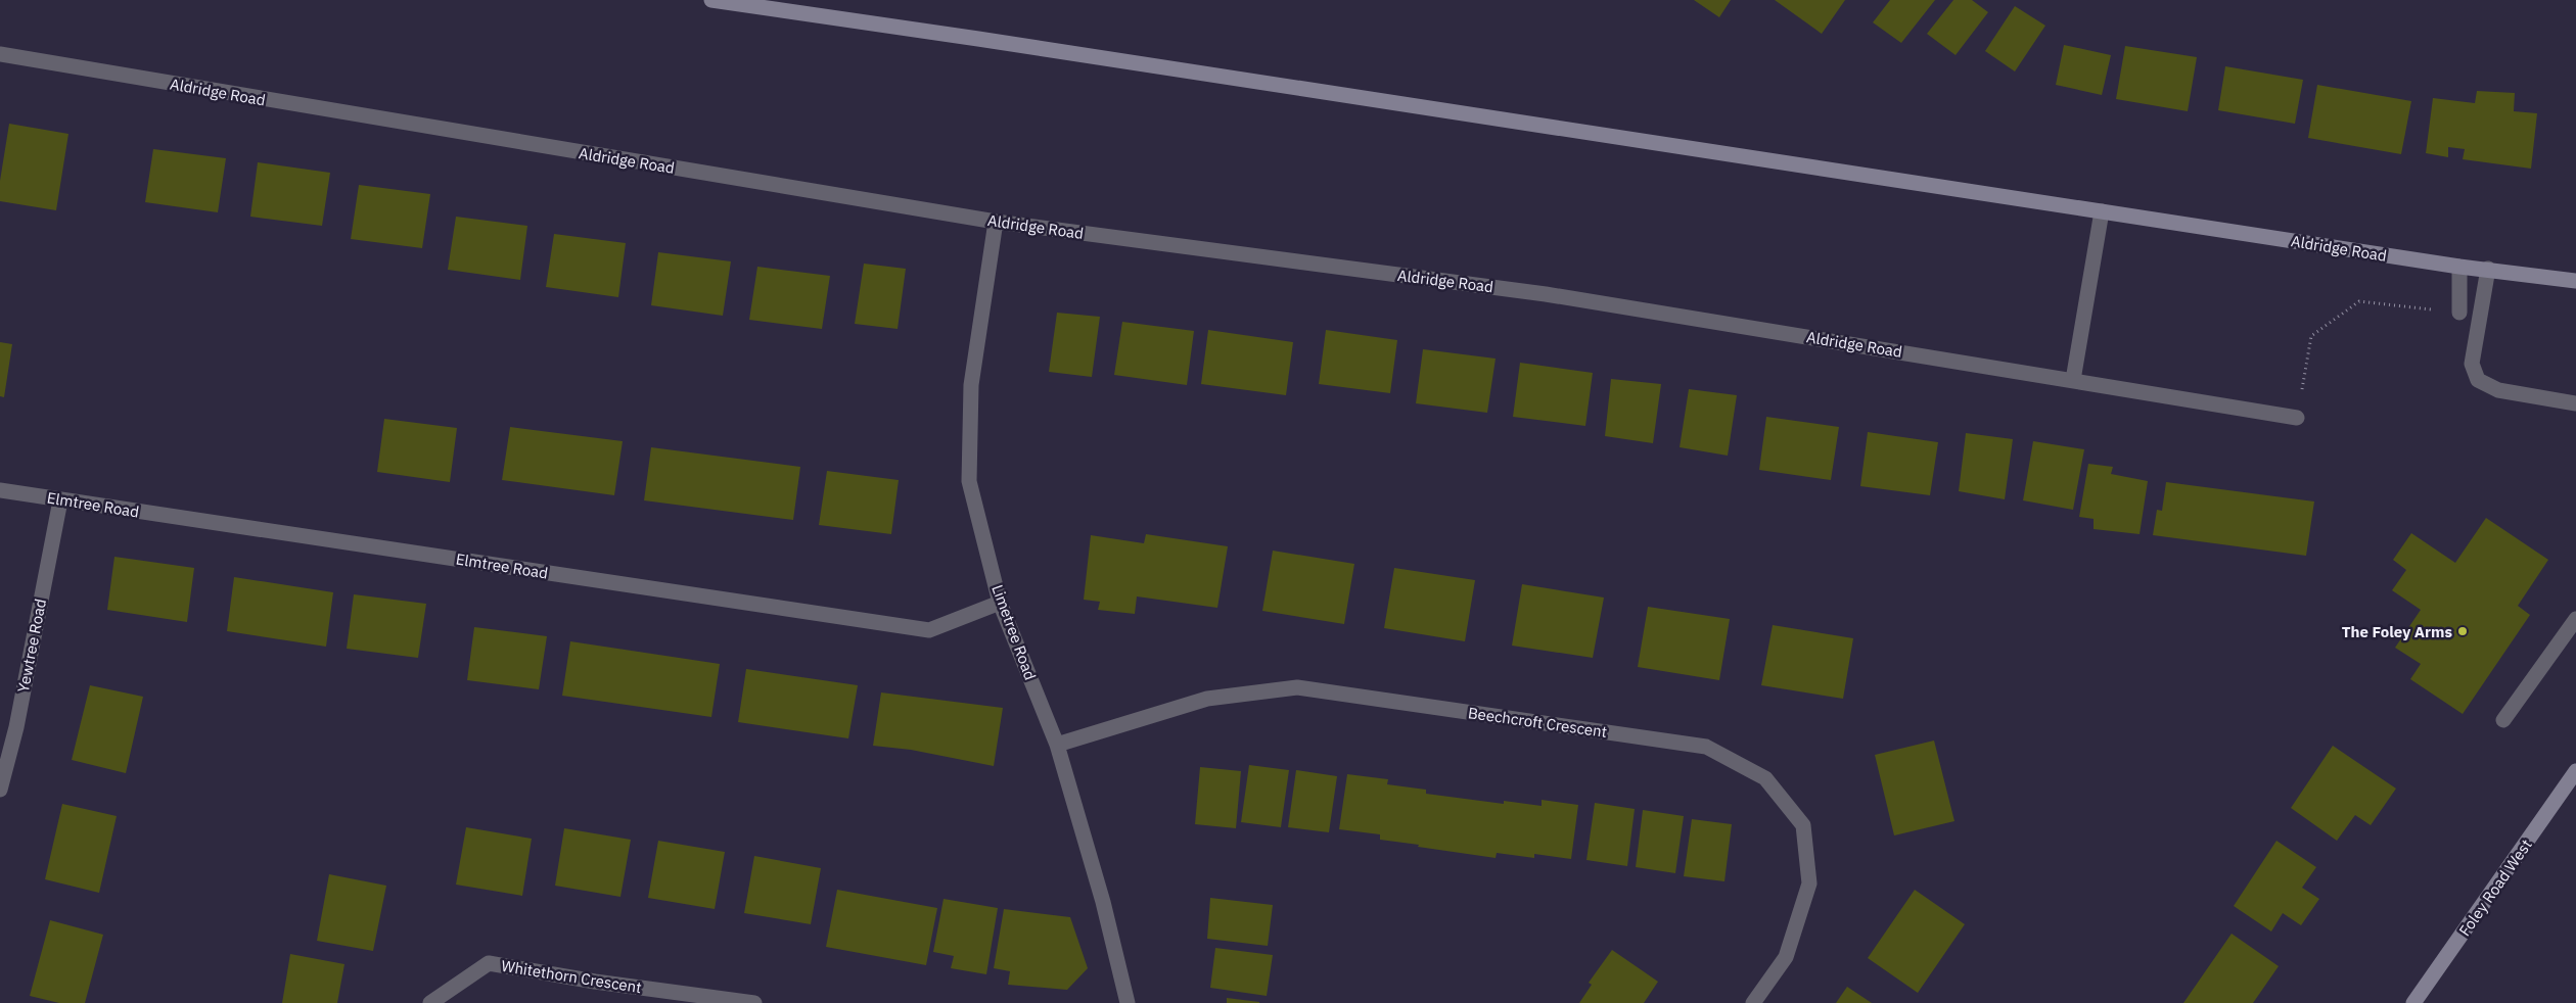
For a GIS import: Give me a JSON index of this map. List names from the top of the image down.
{
  "streets": {
    "street": [
      "Aldridge Road",
      "Elmtree Road",
      "Limetree Road",
      "Yewtree Road",
      "Beechcroft Crescent",
      "Foley Road West",
      "Whitethorn Crescent"
    ]
  },
  "crossings": [
    ["Aldridge Road", "Limetree Road"],
    ["Elmtree Road", "Limetree Road"],
    ["Elmtree Road", "Yewtree Road"],
    ["Limetree Road", "Beechcroft Crescent"]
  ],
  "places": ["The Foley Arms"]
}
